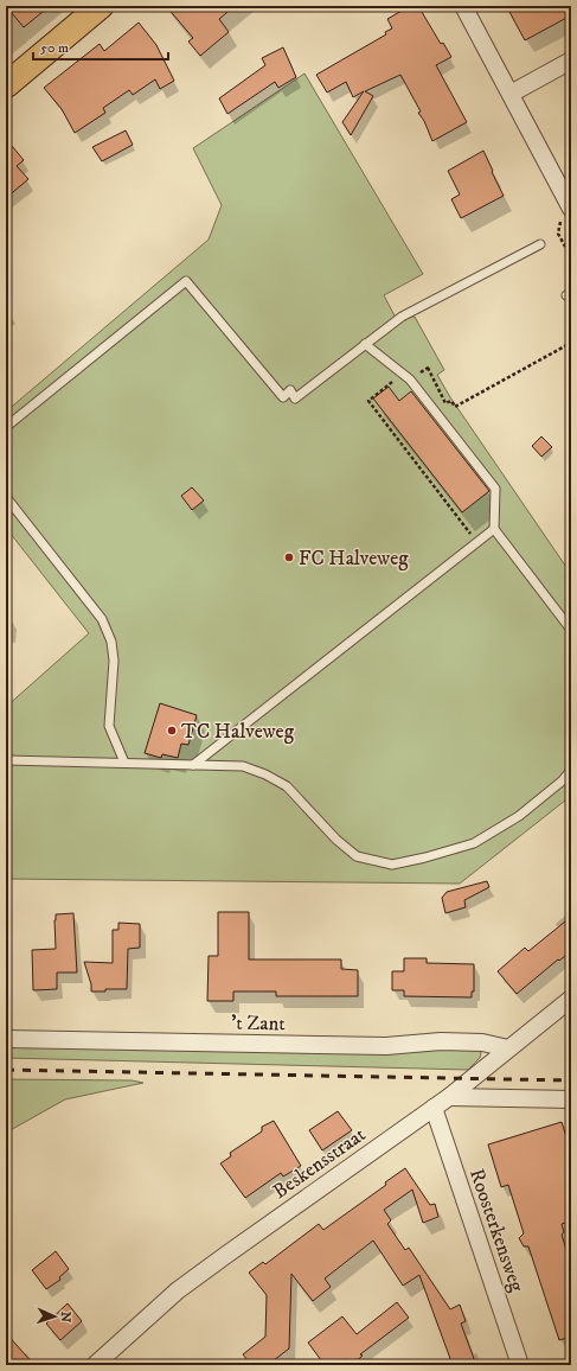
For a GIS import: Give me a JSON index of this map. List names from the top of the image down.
{
  "streets": {
    "street": ["'t Zant", "Beskensstraat", "Roosterkensweg"]
  },
  "crossings": [
    ["'t Zant", "Beskensstraat"],
    ["Beskensstraat", "Roosterkensweg"]
  ],
  "places": ["FC Halveweg", "TC Halveweg"],
  "scale_bar": "50 m",
  "north": "right"
}
